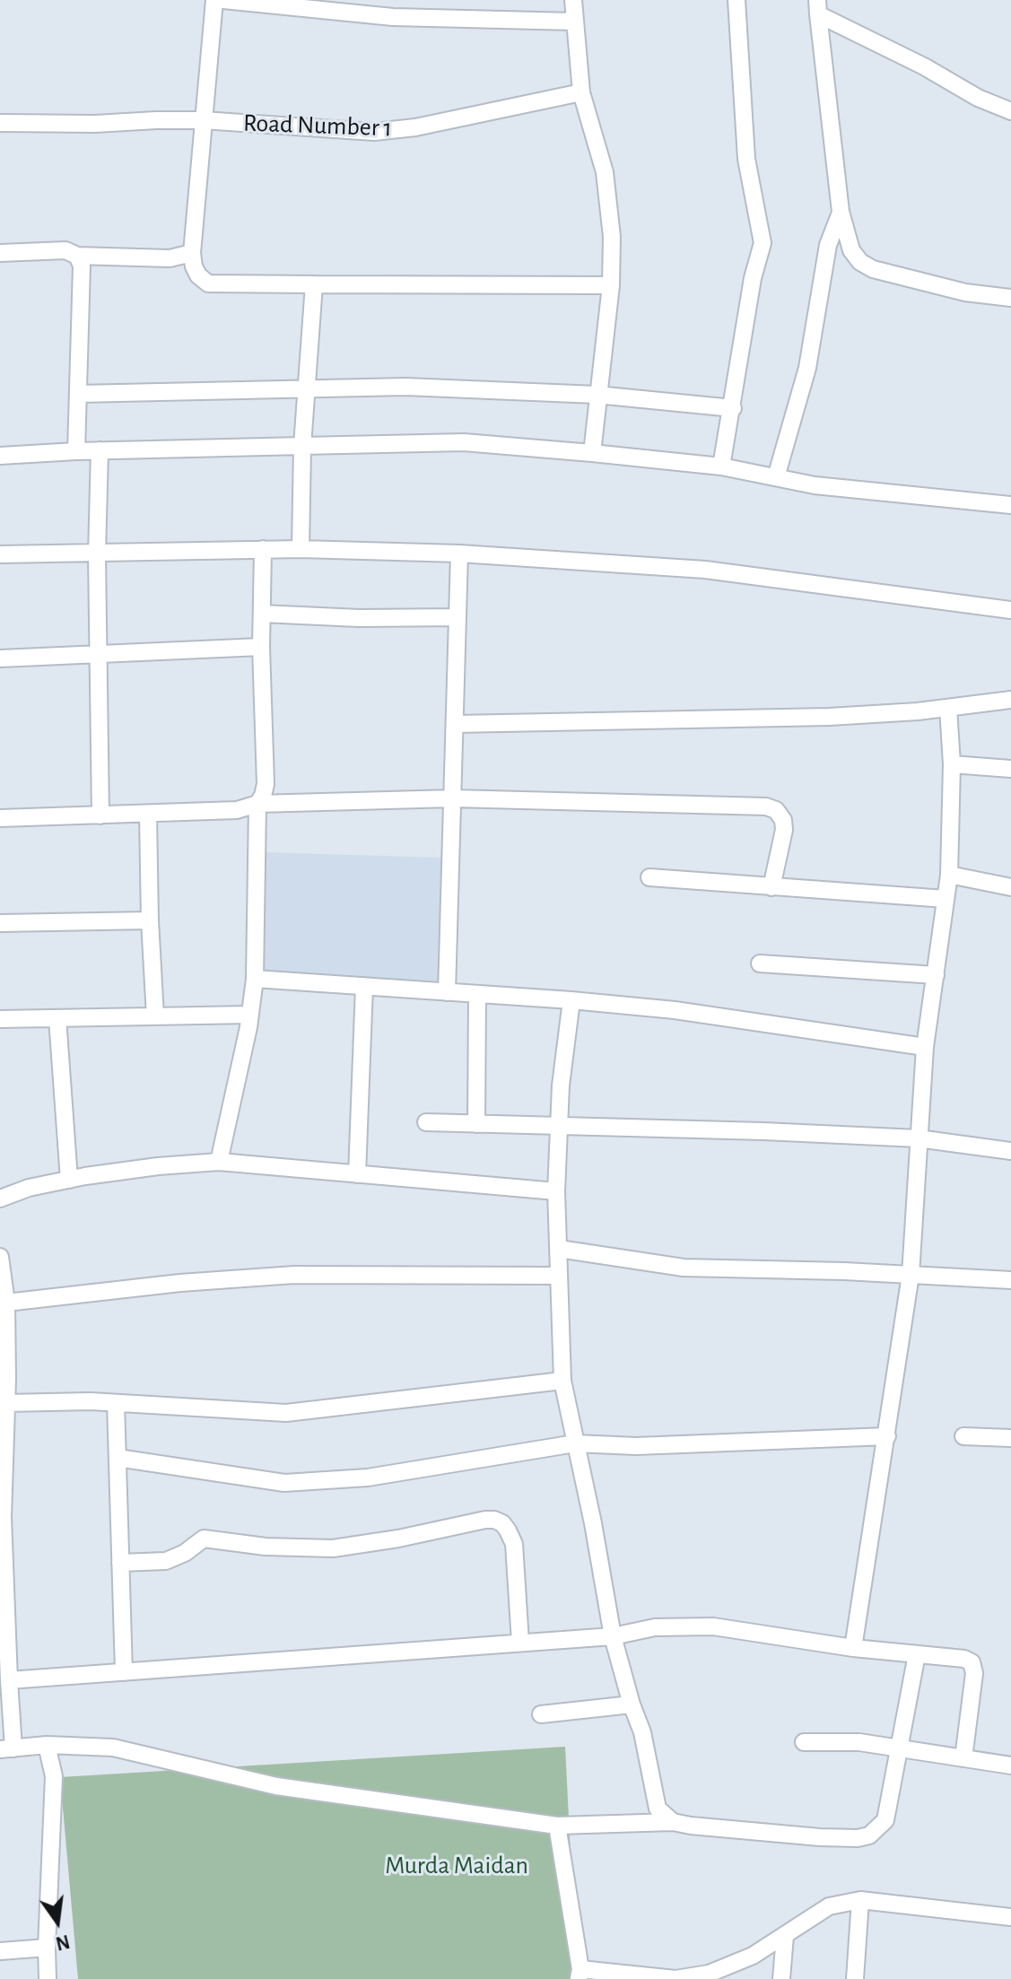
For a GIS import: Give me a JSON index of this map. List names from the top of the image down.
{
  "streets": {
    "street": ["Road Number 1"]
  },
  "parks": ["Murda Maidan"],
  "north": "bottom"
}
